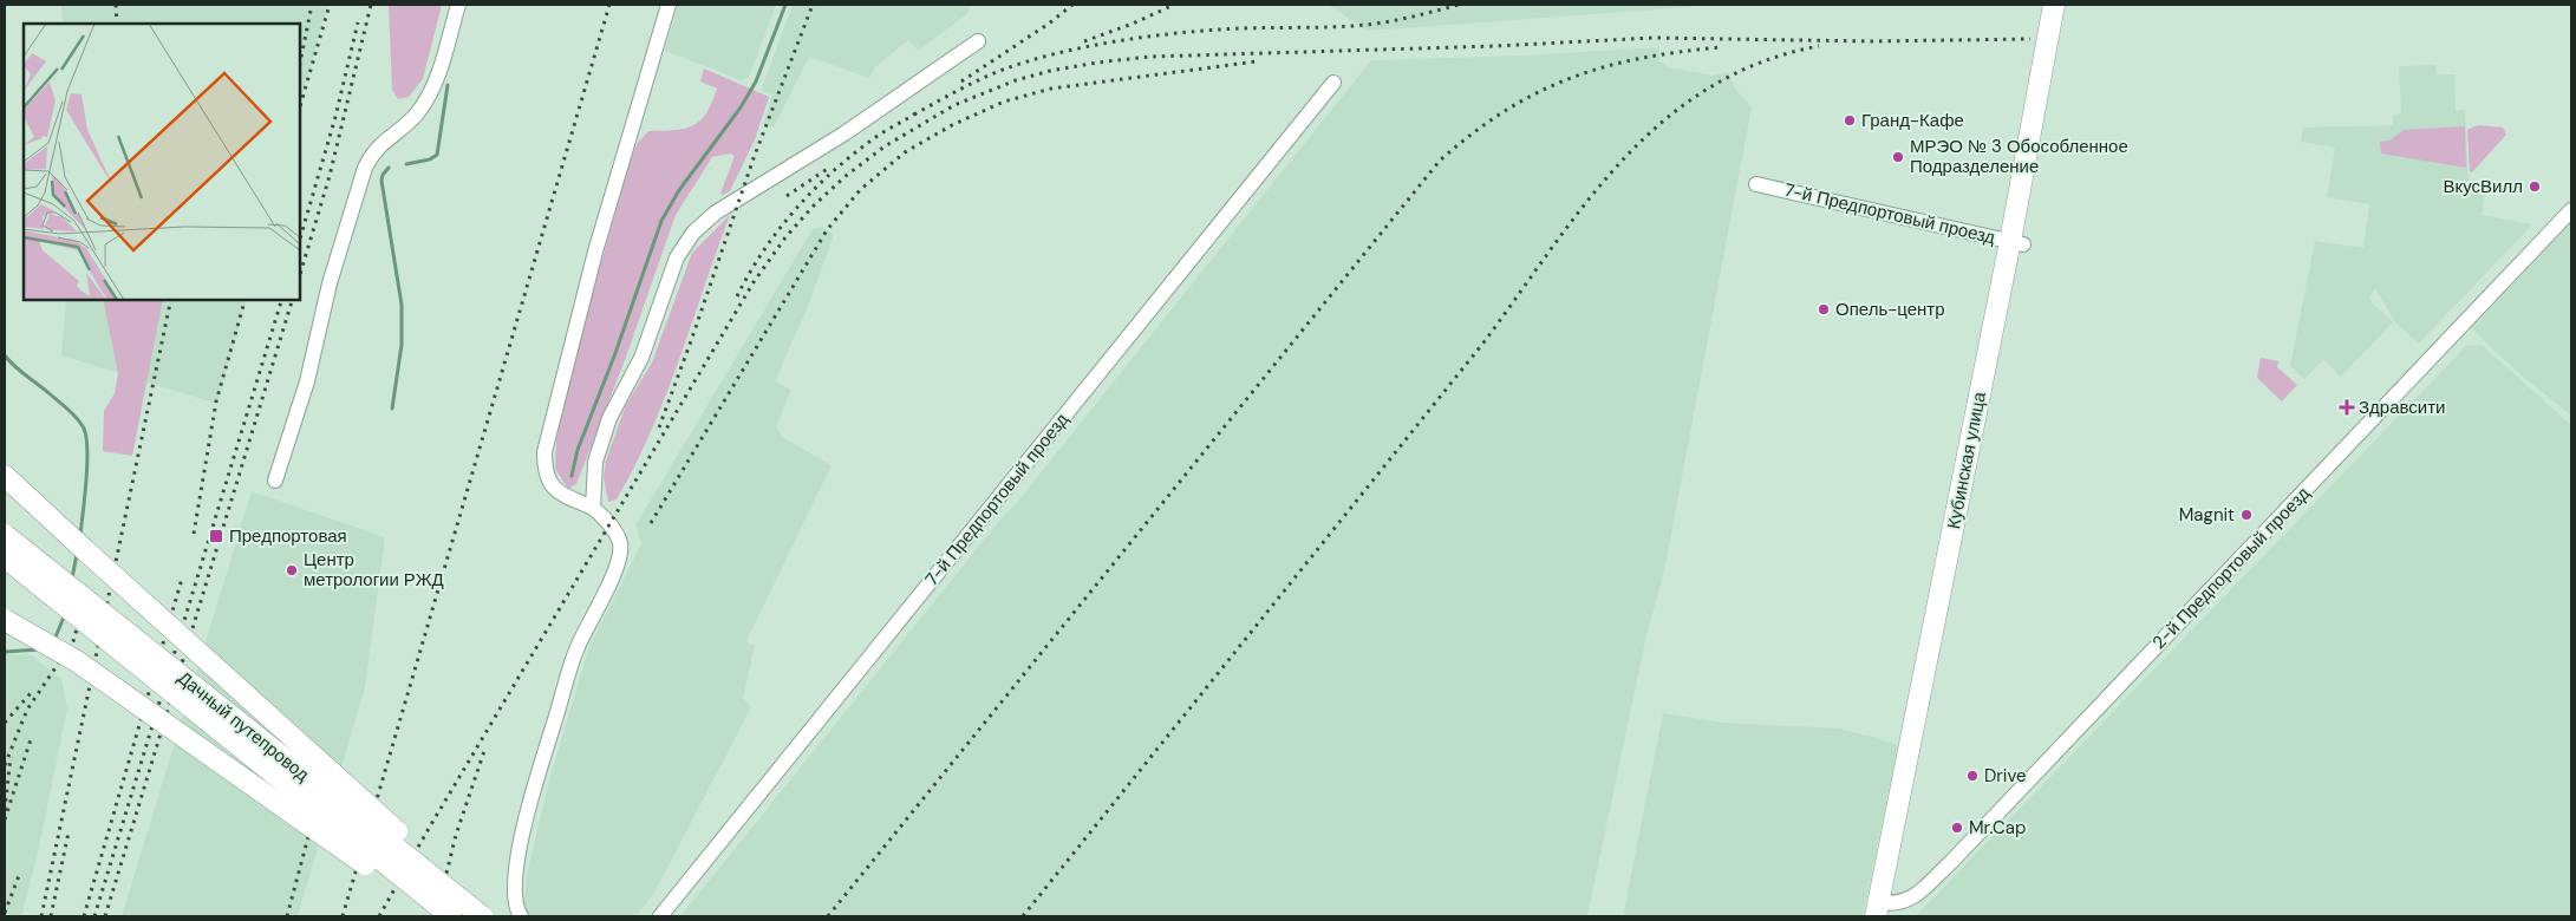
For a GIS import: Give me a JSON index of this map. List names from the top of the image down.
{
  "streets": {
    "main road": ["Кубинская улица", "Дачный путепровод"],
    "street": ["7-й Предпортовый проезд", "2-й Предпортовый проезд"]
  },
  "crossings": [
    ["7-й Предпортовый проезд", "Кубинская улица"],
    ["Кубинская улица", "2-й Предпортовый проезд"]
  ],
  "places": {
    "other": [
      "Гранд-Кафе",
      "МРЭО № 3 Обособленное Подразделение",
      "ВкусВилл",
      "Опель-центр",
      "Magnit",
      "Центр метрологии РЖД",
      "Drive",
      "Mr.Cap"
    ],
    "health": ["Здравсити"],
    "transit": ["Предпортовая"]
  }
}
